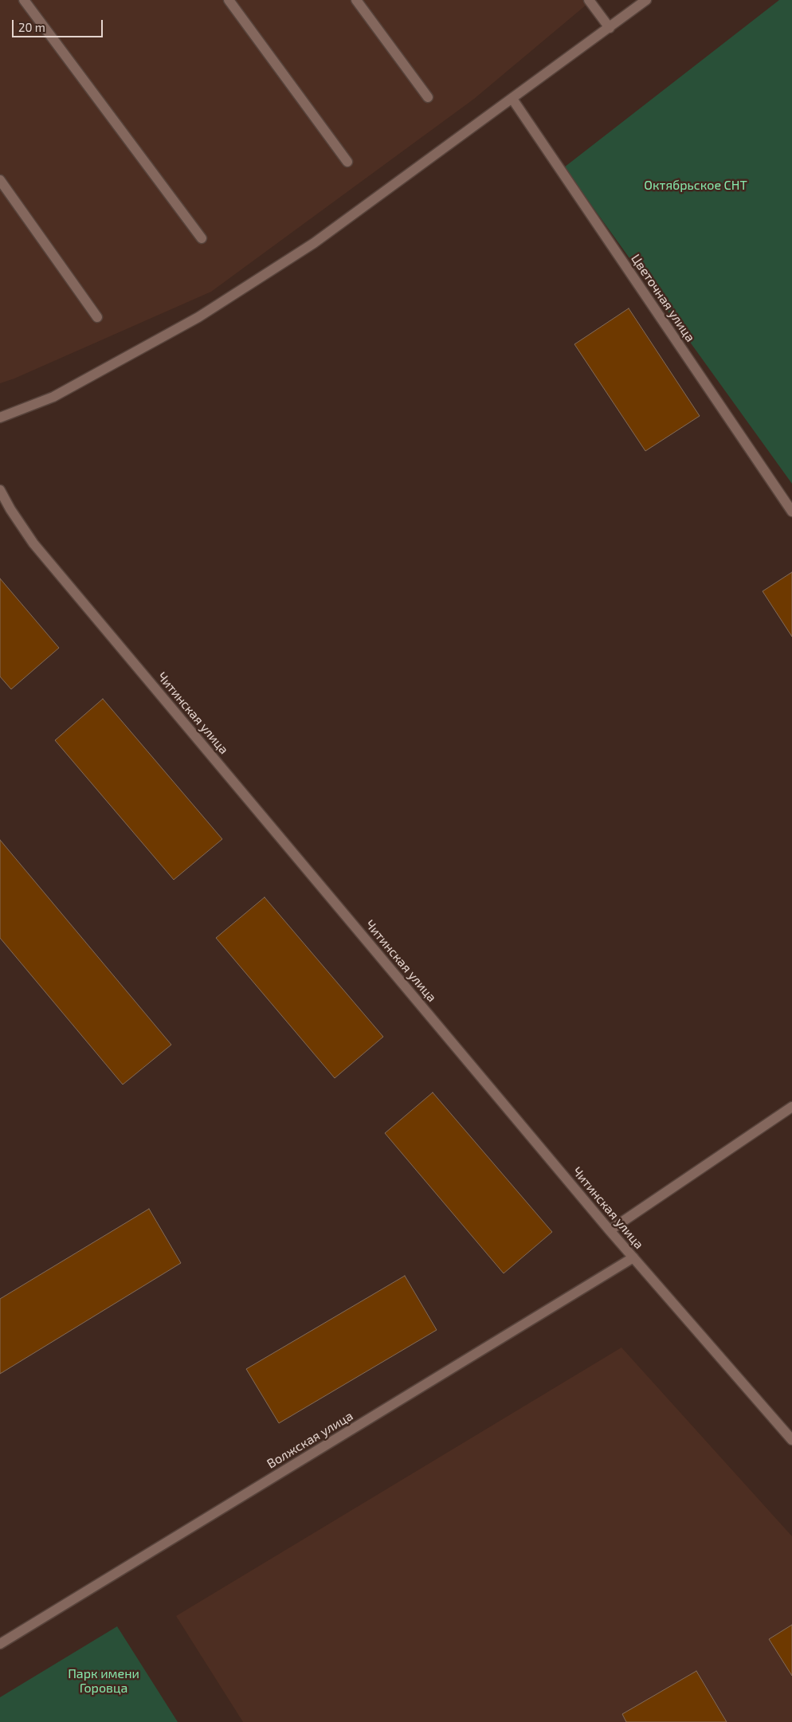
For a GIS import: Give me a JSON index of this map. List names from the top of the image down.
{
  "streets": {
    "street": ["Цветочная улица", "Читинская улица", "Волжская улица"]
  },
  "crossings": [
    ["Читинская улица", "Волжская улица"]
  ],
  "parks": ["Октябрьское СНТ", "Парк имени Горовца"],
  "scale_bar": "20 m"
}
